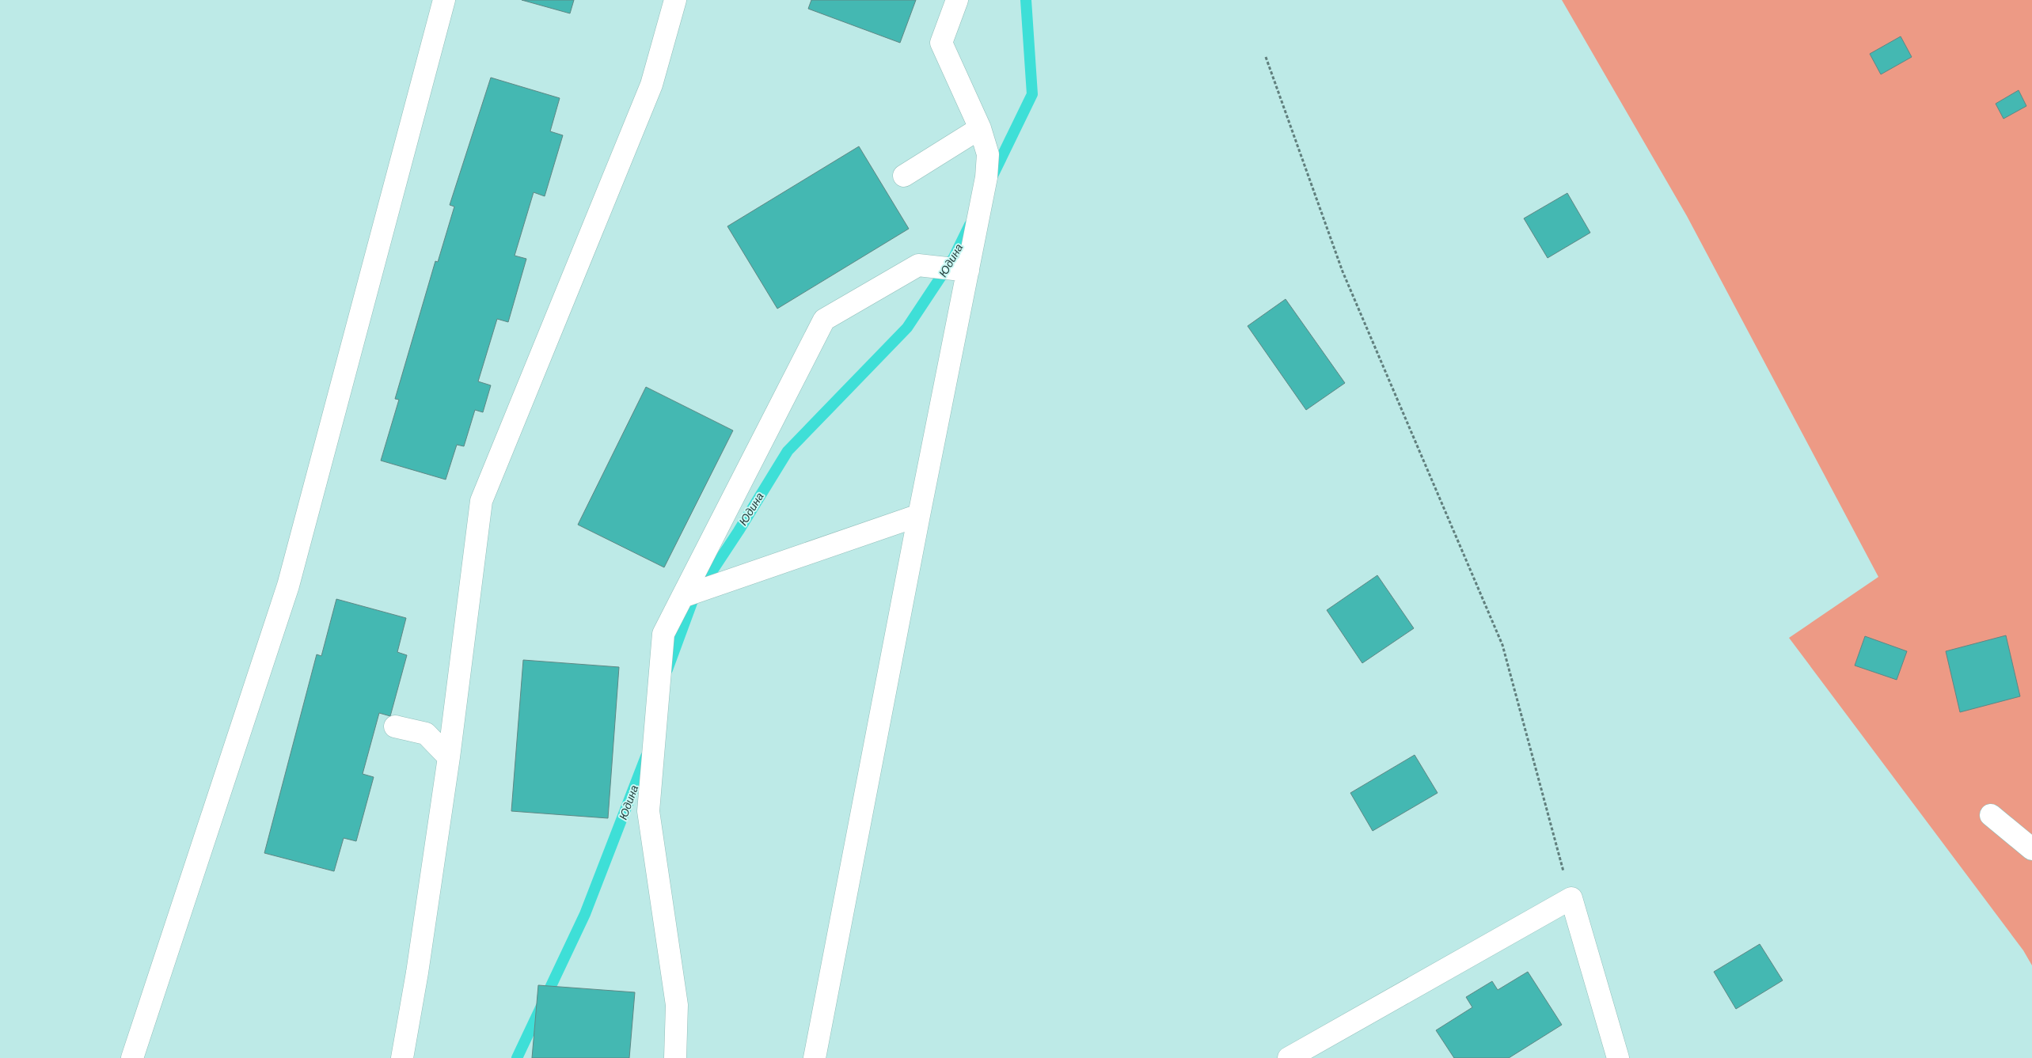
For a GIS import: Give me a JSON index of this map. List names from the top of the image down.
{
  "water": ["Юдина"]
}
